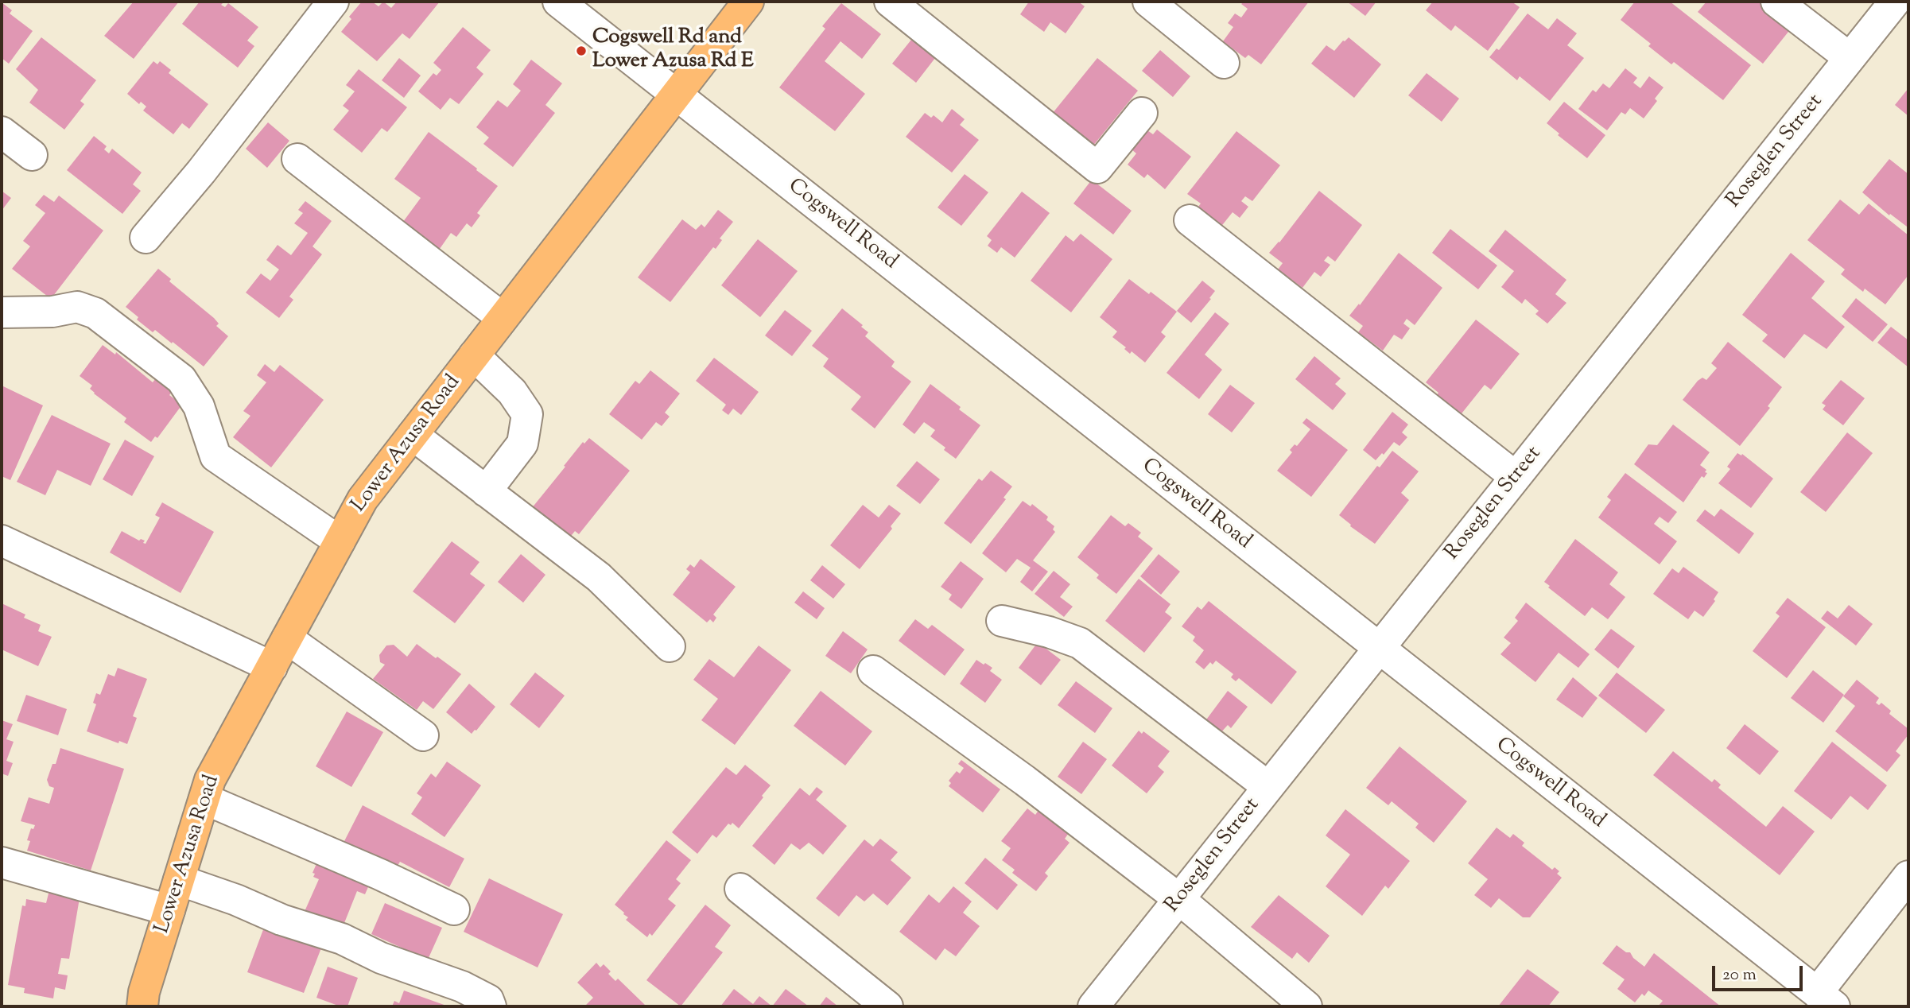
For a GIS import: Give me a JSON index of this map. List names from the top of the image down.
{
  "streets": {
    "main road": ["Lower Azusa Road"],
    "street": ["Roseglen Street", "Cogswell Road"]
  },
  "crossings": [
    ["Roseglen Street", "Cogswell Road"],
    ["Cogswell Road", "Lower Azusa Road"]
  ],
  "places": ["Cogswell Rd and Lower Azusa Rd E"],
  "scale_bar": "20 m"
}
